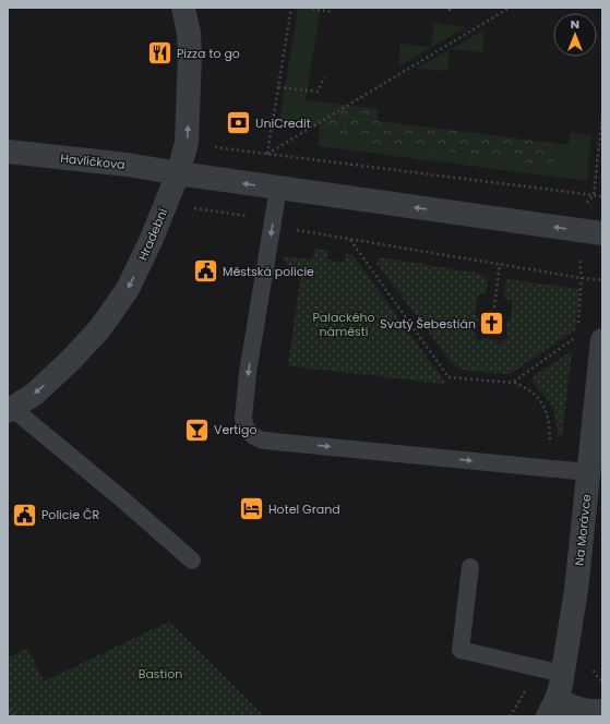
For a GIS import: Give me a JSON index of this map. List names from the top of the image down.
{
  "streets": {
    "street": ["Havlíčkova", "Hradební", "Na Morávce"]
  },
  "crossings": [
    ["Havlíčkova", "Hradební"]
  ],
  "parks": ["Palackého náměstí", "Bastion"],
  "places": {
    "restaurant": ["Pizza to go"],
    "bank": ["UniCredit"],
    "public building": ["Městská policie", "Policie ČR"],
    "church": ["Svatý Šebestián"],
    "bar": ["Vertigo"],
    "hotel": ["Hotel Grand"]
  },
  "north": "top"
}
